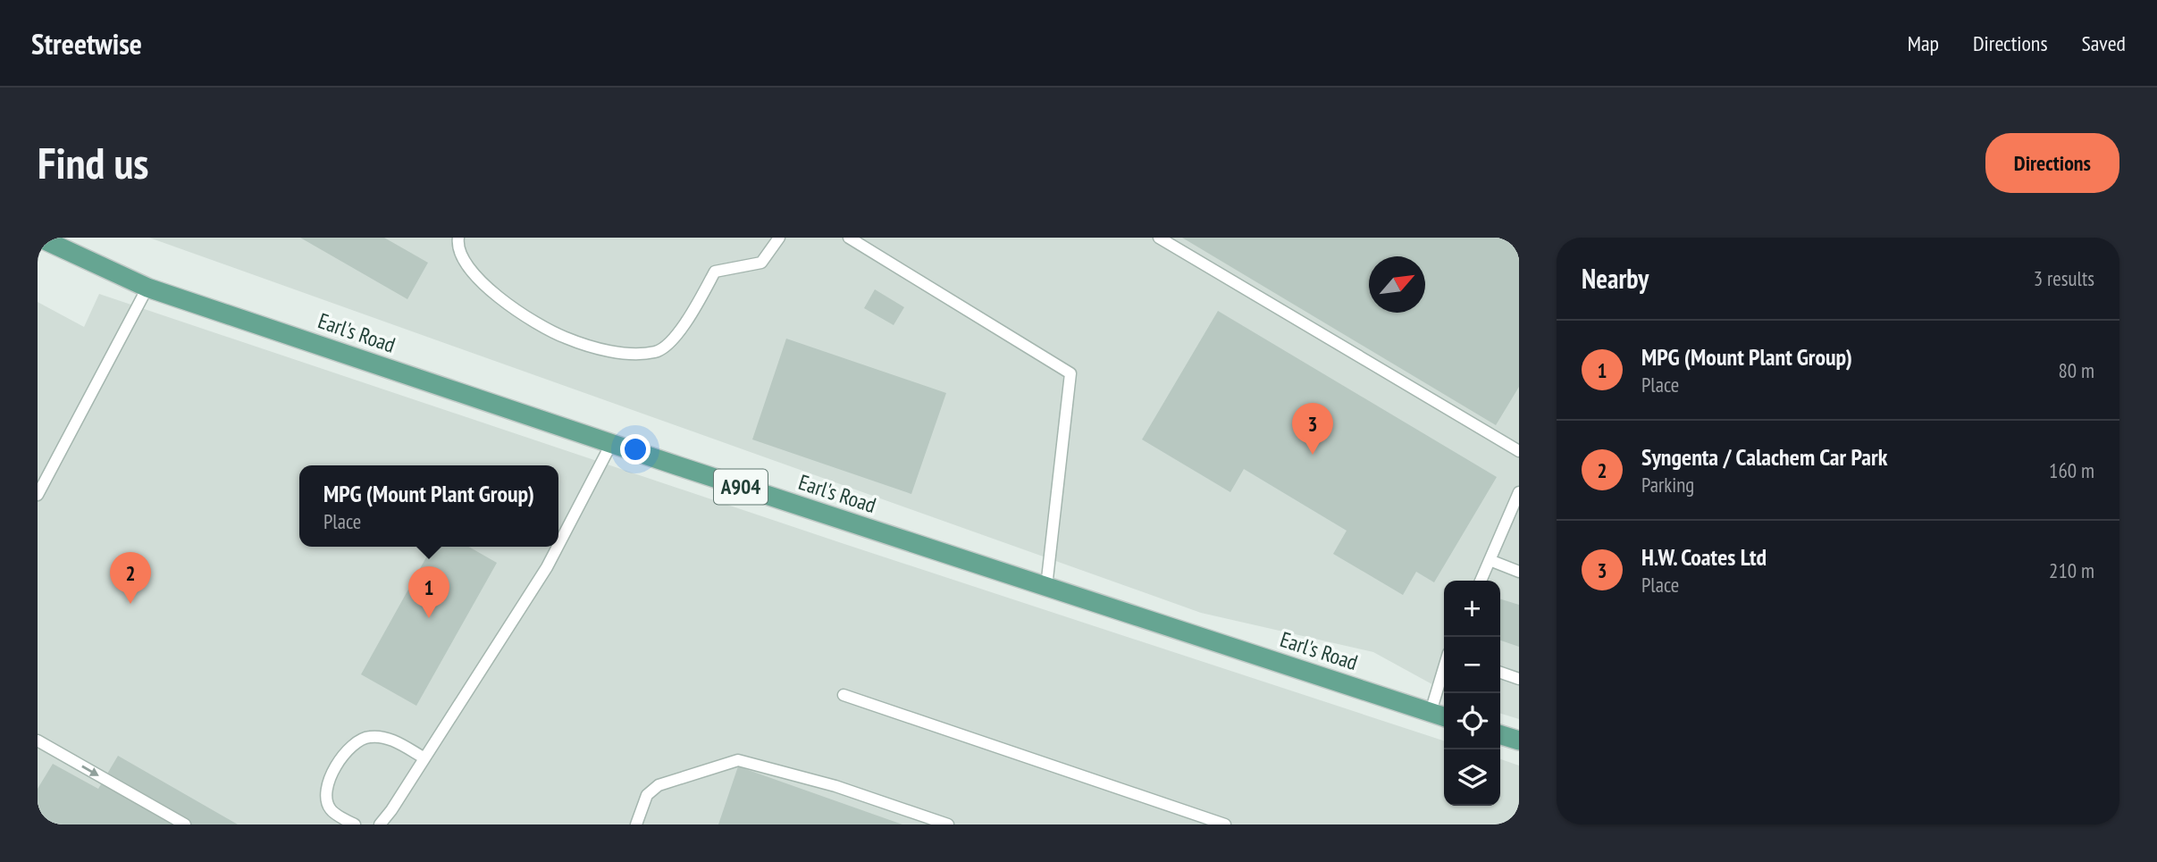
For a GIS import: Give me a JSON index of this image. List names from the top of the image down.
{
  "streets": {
    "main road": ["Earl's Road", "A904"]
  },
  "north": "top right",
  "page": {
    "header": "Streetwise",
    "nav": ["Map", "Directions", "Saved"],
    "buttons": "Directions",
    "title": "Find us",
    "heading": ["Nearby", "3 results"],
    "list": [
      {
        "mark": "1",
        "name": "MPG (Mount Plant Group)",
        "note": "Place",
        "value": "80 m"
      },
      {
        "mark": "2",
        "name": "Syngenta / Calachem Car Park",
        "note": "Parking",
        "value": "160 m"
      },
      {
        "mark": "3",
        "name": "H.W. Coates Ltd",
        "note": "Place",
        "value": "210 m"
      }
    ],
    "pins": ["3", "2", "1"],
    "popup": ["MPG (Mount Plant Group)", "Place"],
    "map_buttons": ["+", "−"]
  }
}
